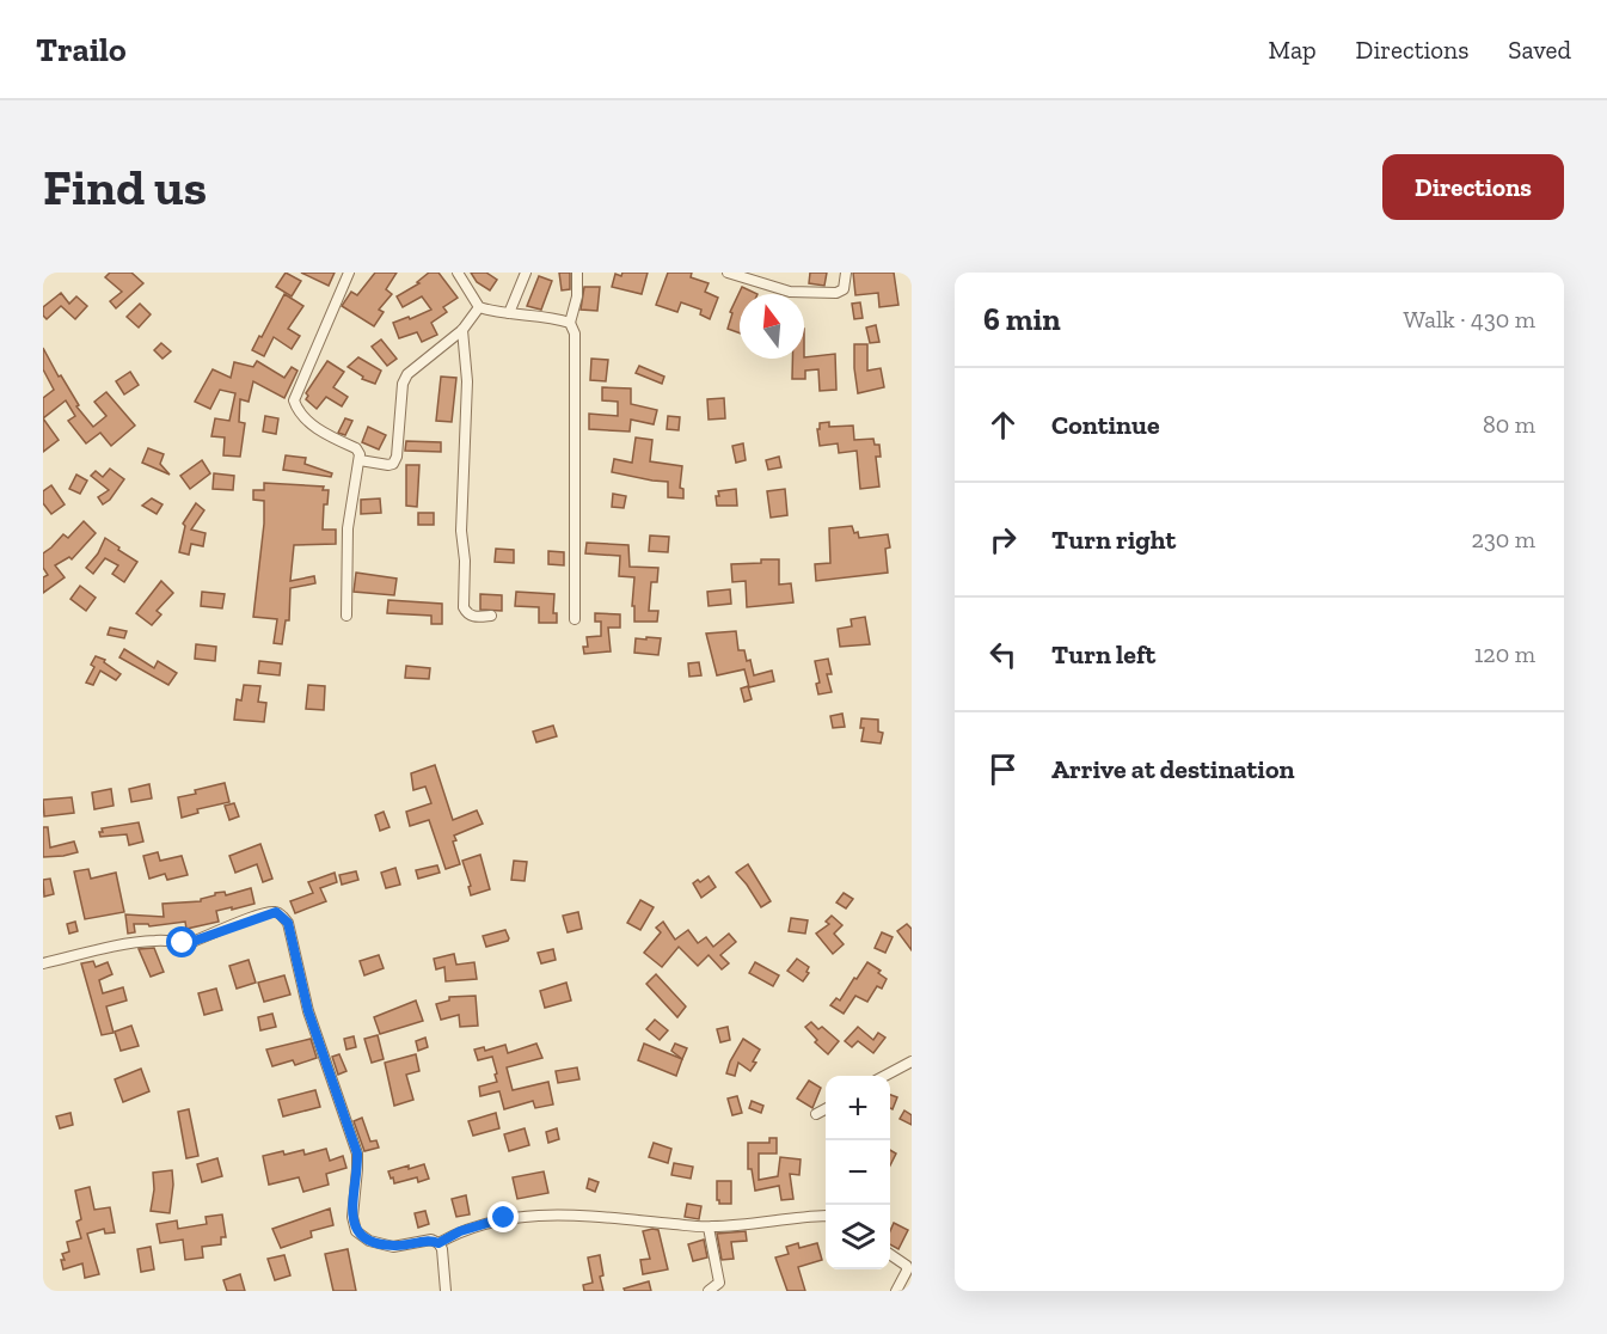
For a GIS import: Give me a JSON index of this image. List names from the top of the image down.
{
  "north": "top",
  "page": {
    "header": "Trailo",
    "nav": ["Map", "Directions", "Saved"],
    "buttons": "Directions",
    "title": "Find us",
    "heading": ["6 min", "Walk · 430 m"],
    "list": [
      ["Continue", "80 m"],
      ["Turn right", "230 m"],
      ["Turn left", "120 m"],
      "Arrive at destination"
    ],
    "map_buttons": ["+", "−"]
  }
}
